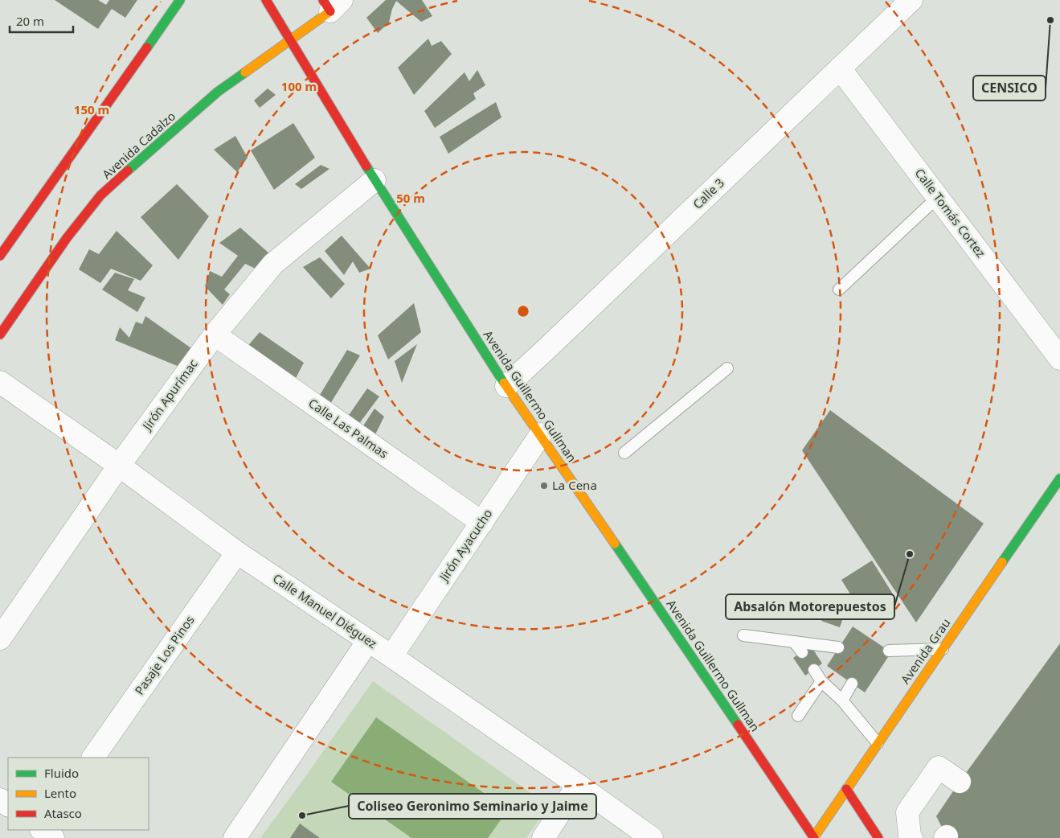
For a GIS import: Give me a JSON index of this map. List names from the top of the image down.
{
  "streets": {
    "main road": ["Avenida Cadalzo", "Avenida Guillermo Gullman", "Avenida Grau"],
    "street": [
      "Calle 3",
      "Calle Tomás Cortez",
      "Jirón Apurímac",
      "Calle Las Palmas",
      "Jirón Ayacucho",
      "Calle Manuel Diéguez",
      "Pasaje Los Pinos"
    ]
  },
  "crossings": [
    ["Avenida Cadalzo", "Avenida Guillermo Gullman"],
    ["Calle 3", "Calle Tomás Cortez"],
    ["Calle 3", "Avenida Guillermo Gullman"],
    ["Jirón Apurímac", "Avenida Guillermo Gullman"],
    ["Jirón Apurímac", "Calle Las Palmas"],
    ["Jirón Apurímac", "Calle Manuel Diéguez"],
    ["Avenida Guillermo Gullman", "Jirón Ayacucho"],
    ["Avenida Guillermo Gullman", "Avenida Grau"],
    ["Calle Las Palmas", "Jirón Ayacucho"],
    ["Jirón Ayacucho", "Calle Manuel Diéguez"],
    ["Calle Manuel Diéguez", "Pasaje Los Pinos"]
  ],
  "places": [
    "CENSICO",
    "La Cena",
    "Absalón Motorepuestos",
    "Coliseo Geronimo Seminario y Jaime"
  ],
  "legend": ["Fluido", "Lento", "Atasco"],
  "scale_bar": "20 m",
  "rings": ["100 m", "150 m", "50 m"]
}
